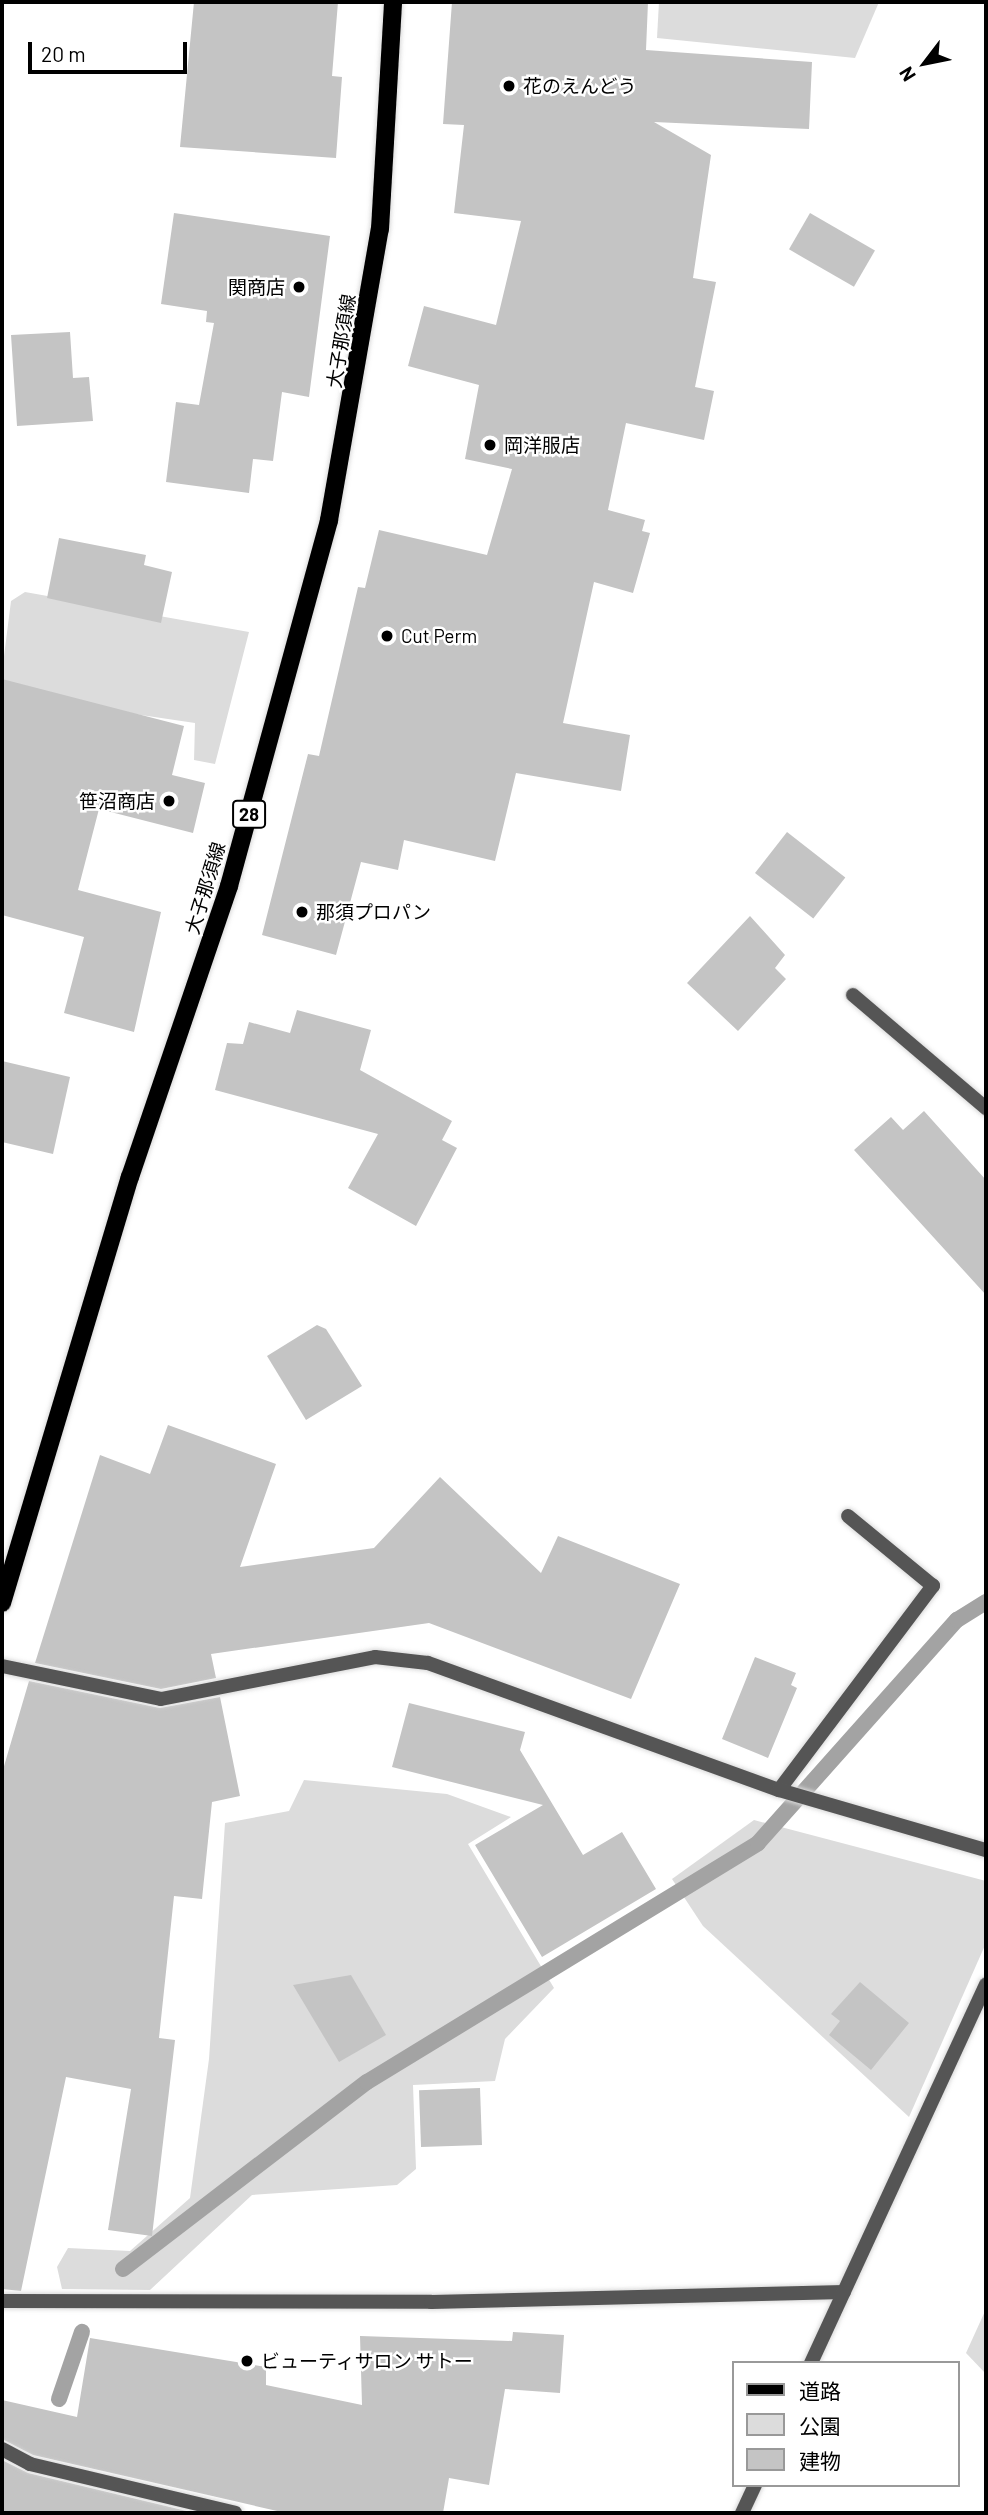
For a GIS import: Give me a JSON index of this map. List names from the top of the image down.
{
  "streets": {
    "main road": ["大子那須線", "28"]
  },
  "places": [
    "花のえんどう",
    "関商店",
    "岡洋服店",
    "Cut Perm",
    "笹沼商店",
    "那須プロパン",
    "ビューティサロン サトー"
  ],
  "legend": ["道路", "公園", "建物"],
  "scale_bar": "20 m",
  "north": "bottom left"
}
